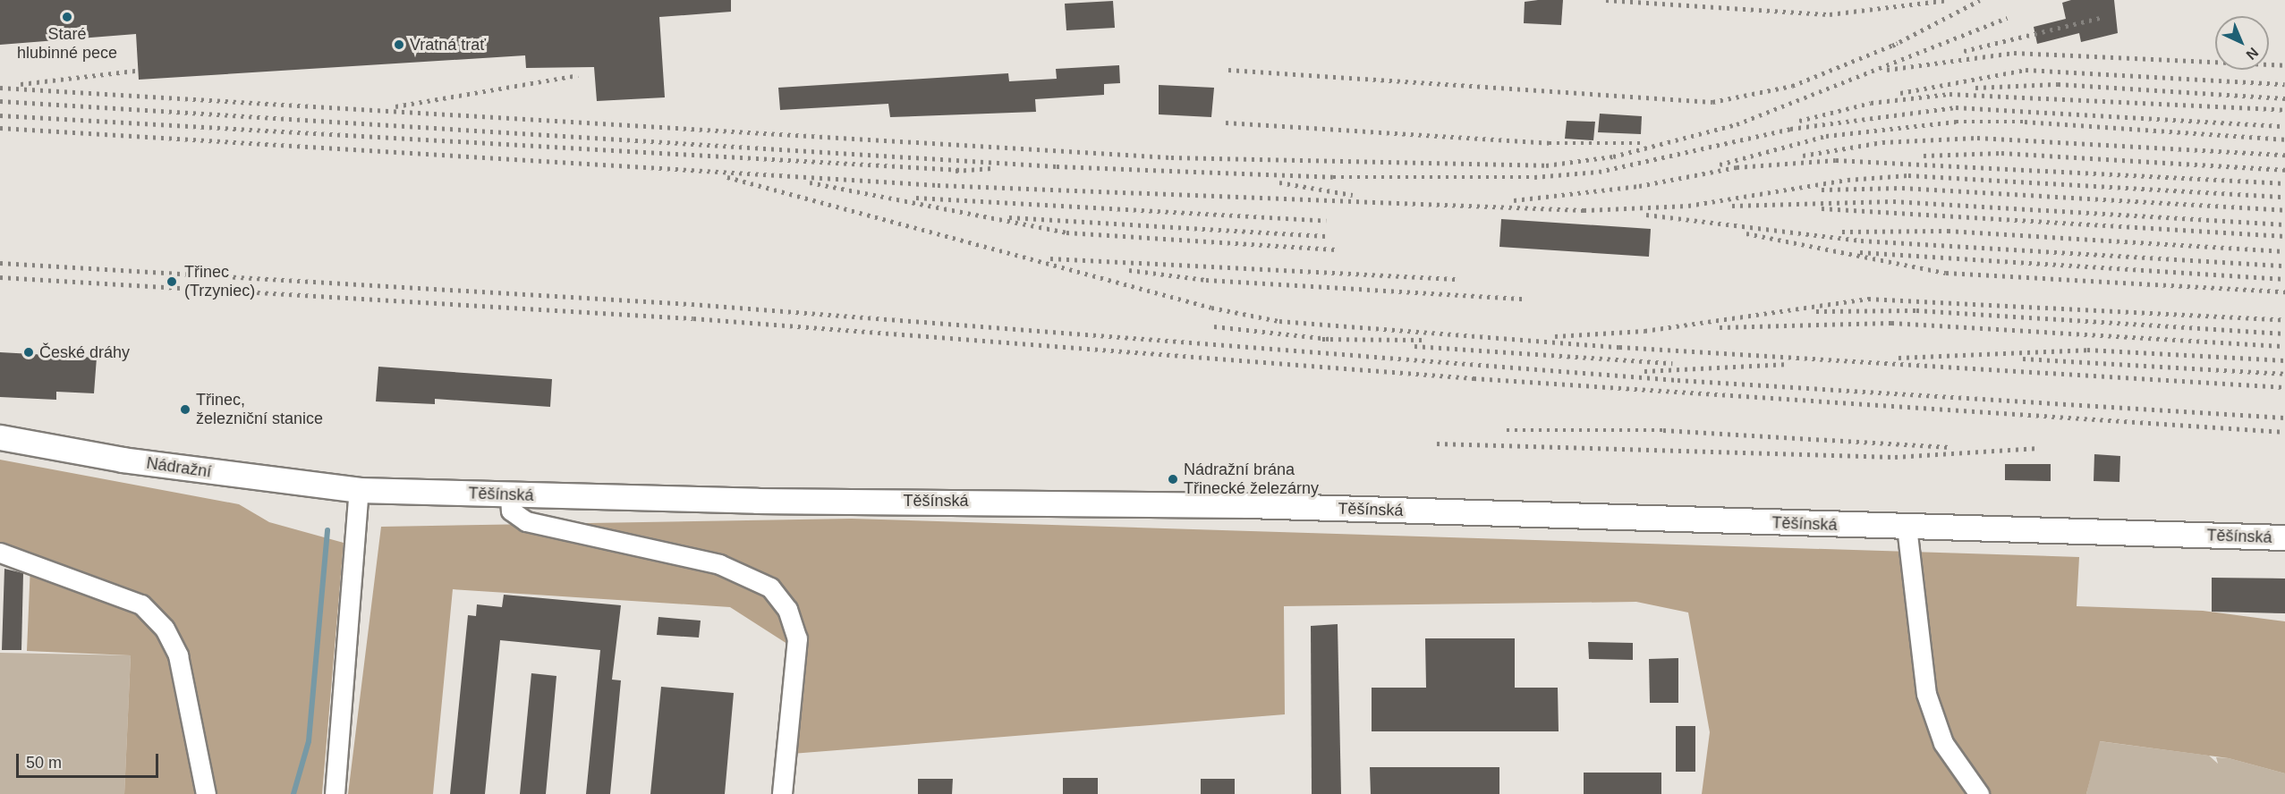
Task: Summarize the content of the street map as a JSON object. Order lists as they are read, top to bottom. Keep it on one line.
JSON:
{"streets":{"main road":["Nádražní","Těšínská"]},"crossings":[["Nádražní","Těšínská"]],"places":["Staré hlubinné pece","Vratná trať","Třinec (Trzyniec)","České dráhy","Třinec, železniční stanice","Nádražní brána Třinecké železárny"],"scale_bar":"50 m","north":"bottom right"}
